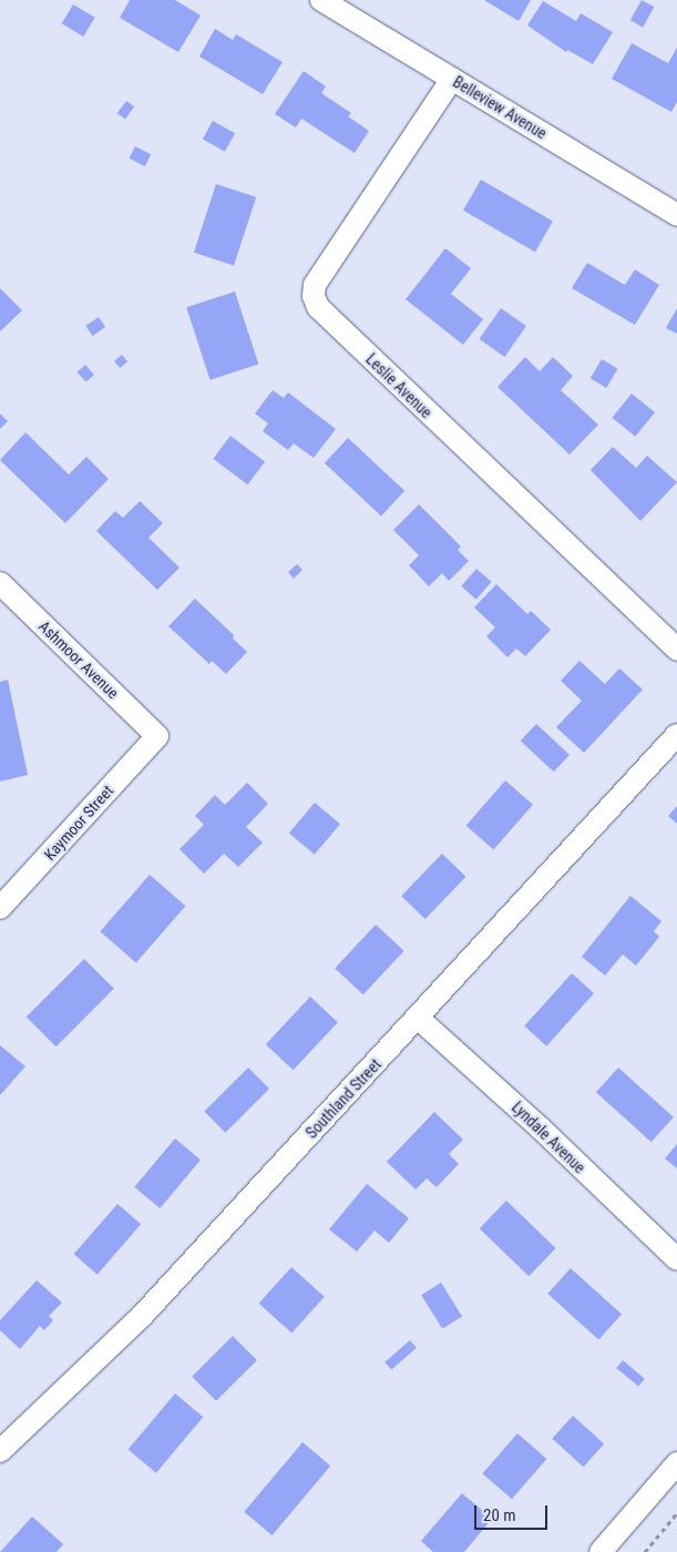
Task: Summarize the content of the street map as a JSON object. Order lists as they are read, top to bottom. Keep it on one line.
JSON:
{"streets":{"street":["Belleview Avenue","Leslie Avenue","Ashmoor Avenue","Kaymoor Street","Southland Street","Lyndale Avenue"]},"crossings":[["Belleview Avenue","Leslie Avenue"],["Ashmoor Avenue","Kaymoor Street"],["Southland Street","Lyndale Avenue"]],"scale_bar":"20 m"}
